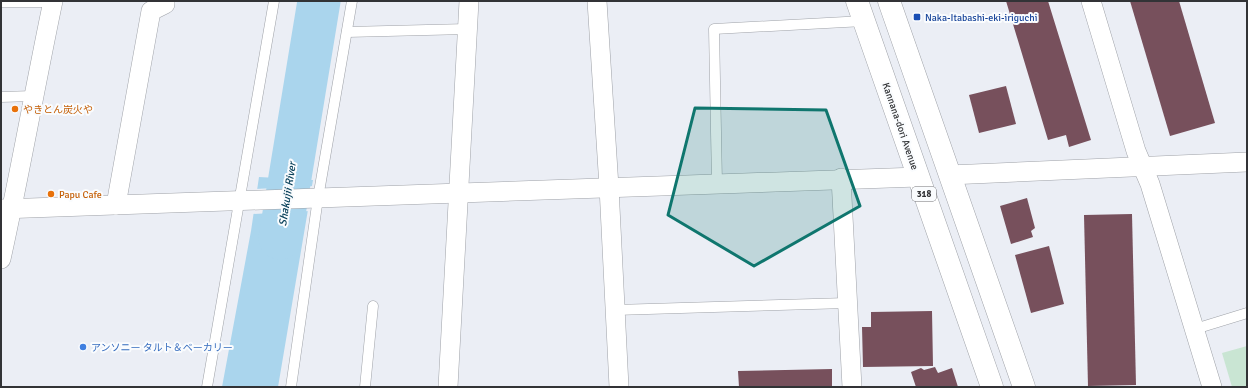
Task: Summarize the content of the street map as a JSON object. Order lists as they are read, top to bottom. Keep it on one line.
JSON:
{"streets":{"main road":["Kannana-dori Avenue","318"]},"water":["Shakujii River"],"places":{"transit":["Naka-Itabashi-eki-iriguchi"],"other":["やきとん炭火や","Papu Cafe","アンソニー タルト＆ベーカリー"]}}
